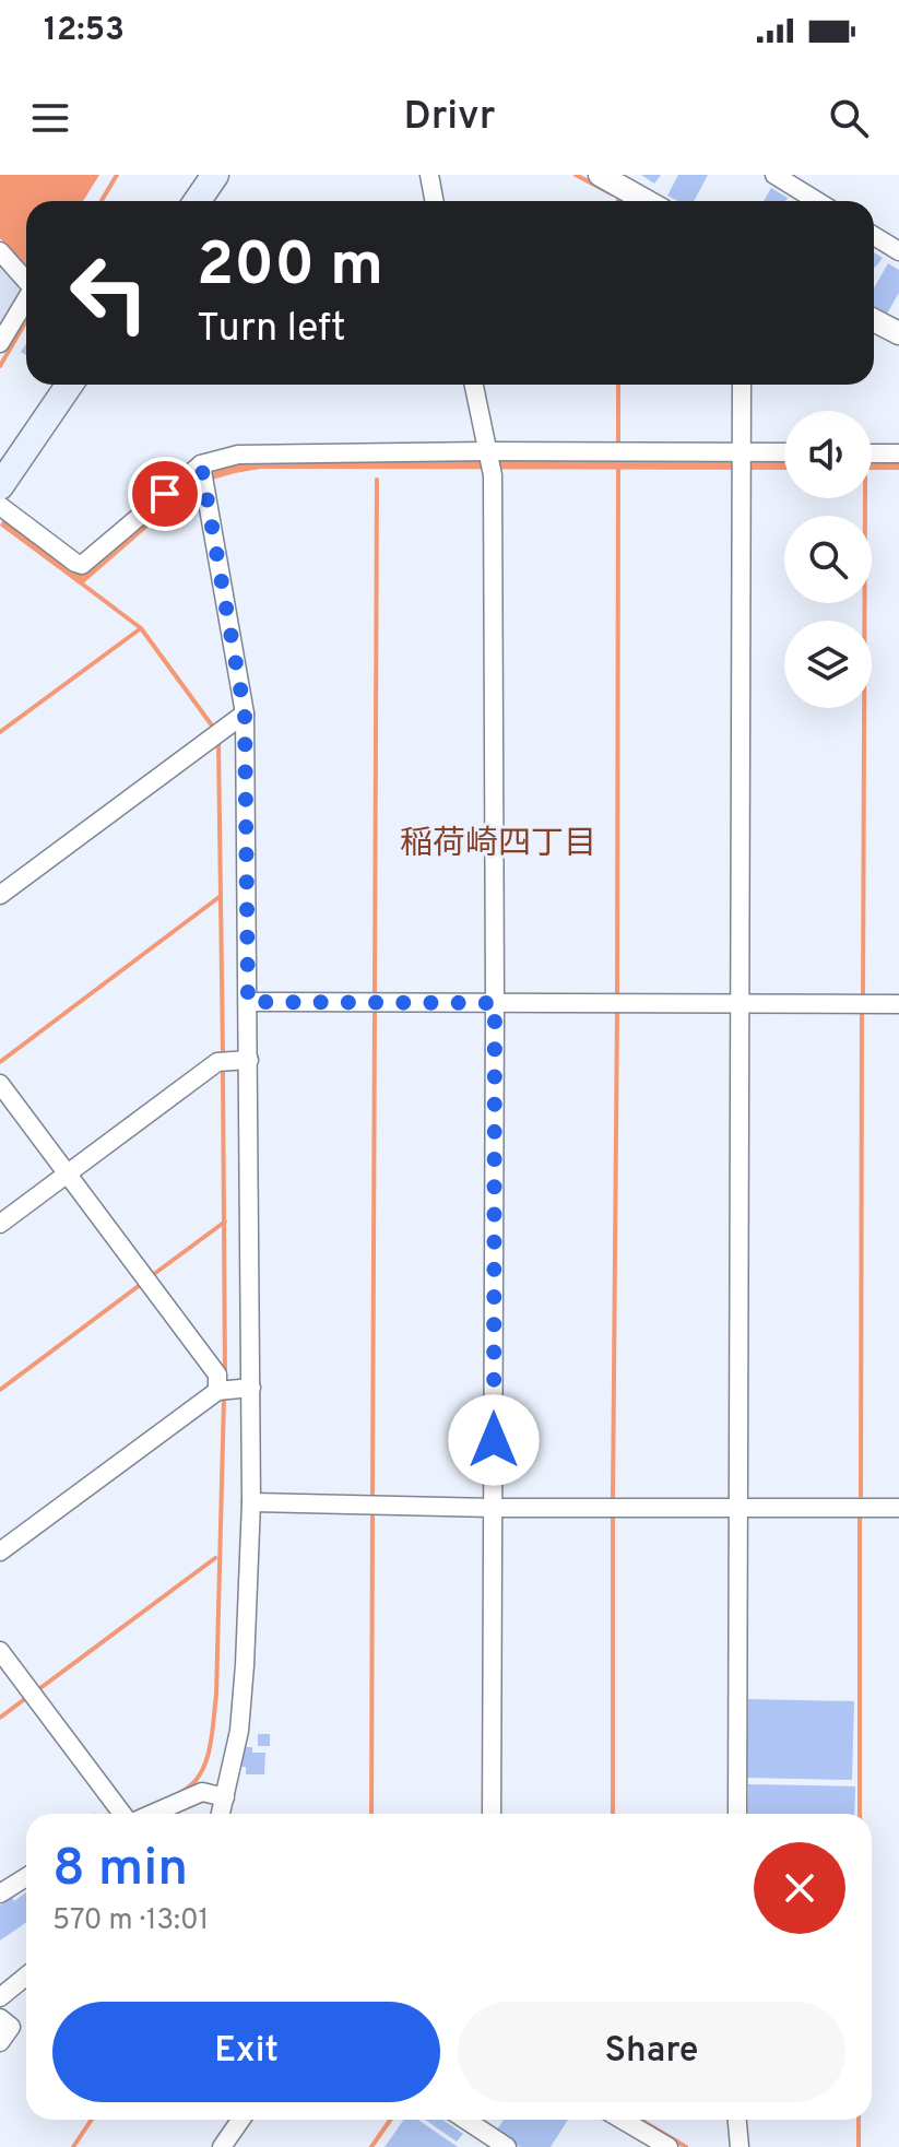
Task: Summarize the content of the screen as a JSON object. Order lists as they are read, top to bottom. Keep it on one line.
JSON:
{"districts":["稲荷崎四丁目"],"page":{"status":"12:53","header":"Drivr","turn":["200 m","Turn left"],"heading":["8 min","570 m · 13:01"],"buttons":["Exit","Share"]}}
